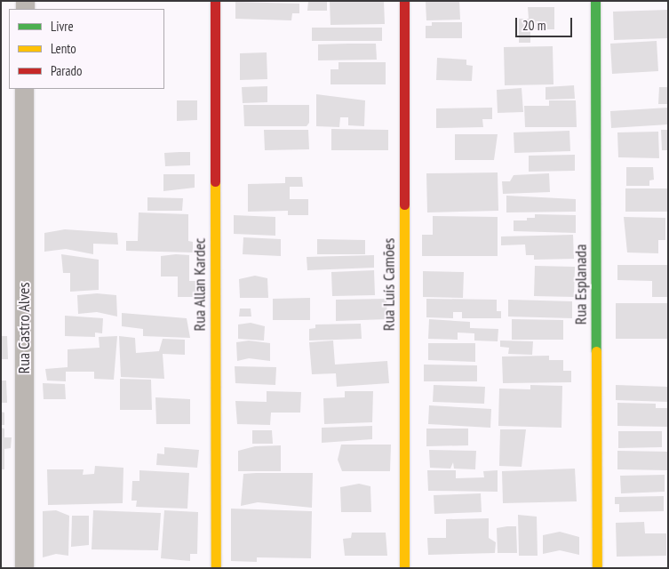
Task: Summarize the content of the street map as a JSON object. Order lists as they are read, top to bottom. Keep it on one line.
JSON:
{"streets":{"street":["Rua Allan Kardec","Rua Luís Camões","Rua Esplanada","Rua Castro Alves"]},"legend":["Livre","Lento","Parado"],"scale_bar":"20 m"}
